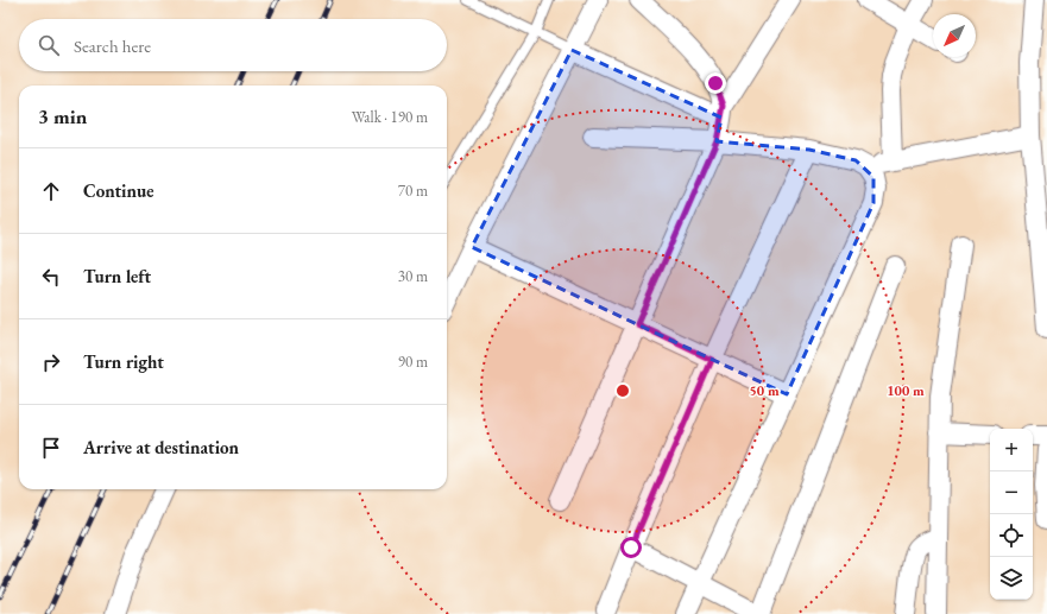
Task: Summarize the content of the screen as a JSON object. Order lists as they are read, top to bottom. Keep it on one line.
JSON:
{"north":"bottom left","page":{"search":"Search here","heading":["3 min","Walk · 190 m"],"list":[["Continue","70 m"],["Turn left","30 m"],["Turn right","90 m"],"Arrive at destination"],"map_buttons":["+","−"]},"rings":["50 m","100 m"]}
